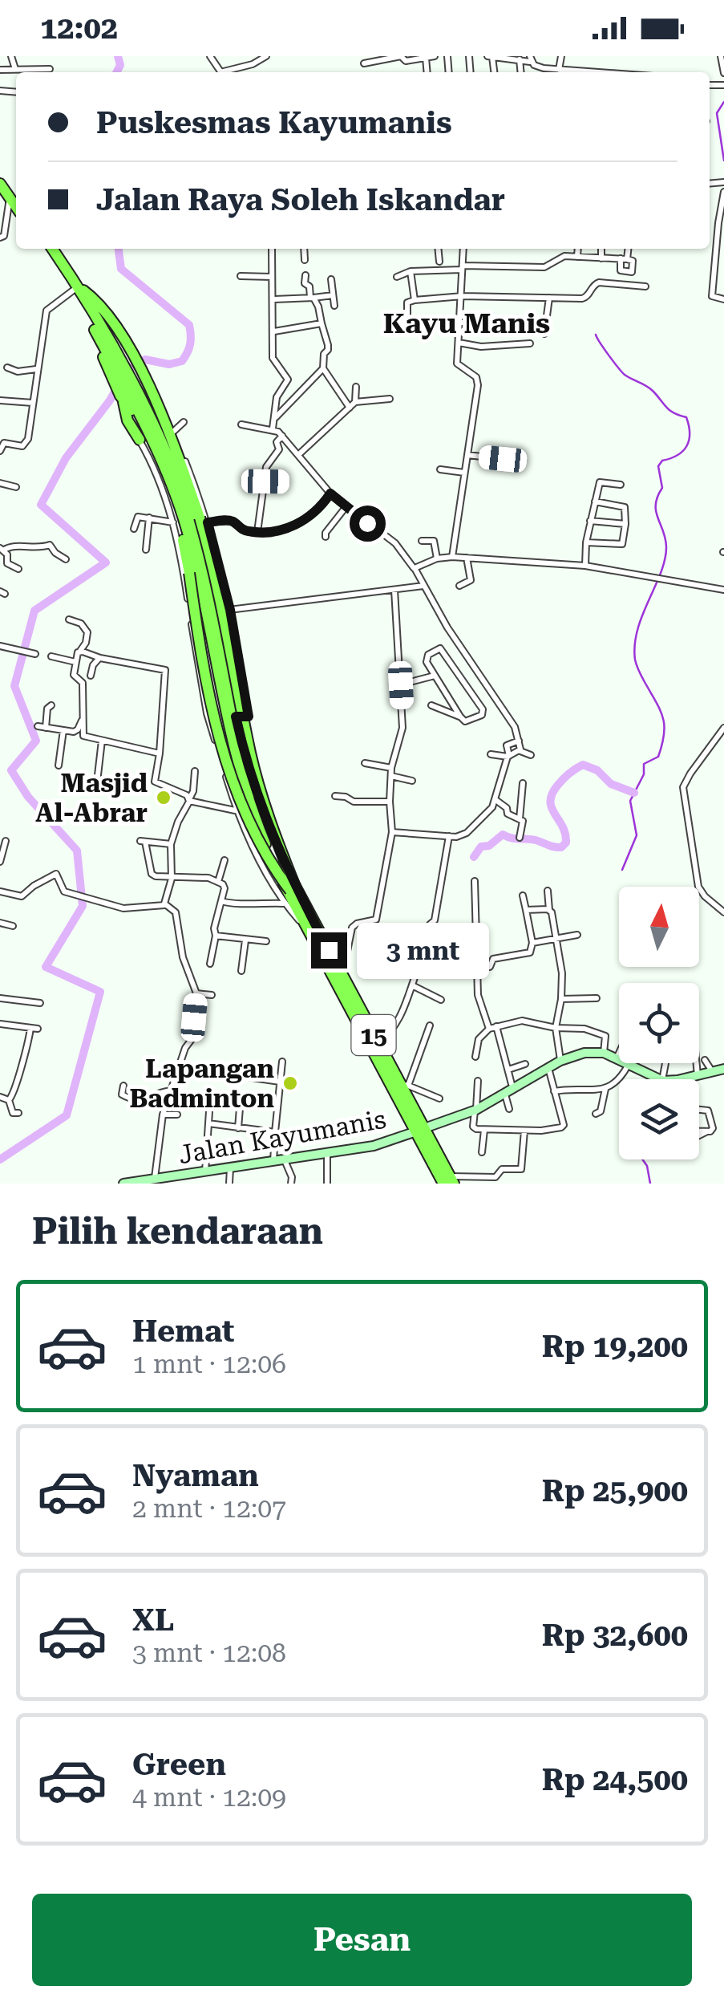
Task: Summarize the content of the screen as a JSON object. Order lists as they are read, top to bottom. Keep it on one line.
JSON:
{"streets":{"highway":["15"],"street":["Jalan Kayumanis"]},"districts":["Kayu Manis"],"places":["Masjid Al-Abrar","Lapangan Badminton"],"north":"top","page":{"status":"12:02","banner":["Puskesmas Kayumanis","Jalan Raya Soleh Iskandar"],"bubble":"3 mnt","heading":"Pilih kendaraan","list":[{"name":"Hemat","note":"1 mnt · 12:06","value":"Rp 19,200"},{"name":"Nyaman","note":"2 mnt · 12:07","value":"Rp 25,900"},{"name":"XL","note":"3 mnt · 12:08","value":"Rp 32,600"},{"name":"Green","note":"4 mnt · 12:09","value":"Rp 24,500"}],"buttons":"Pesan"}}
